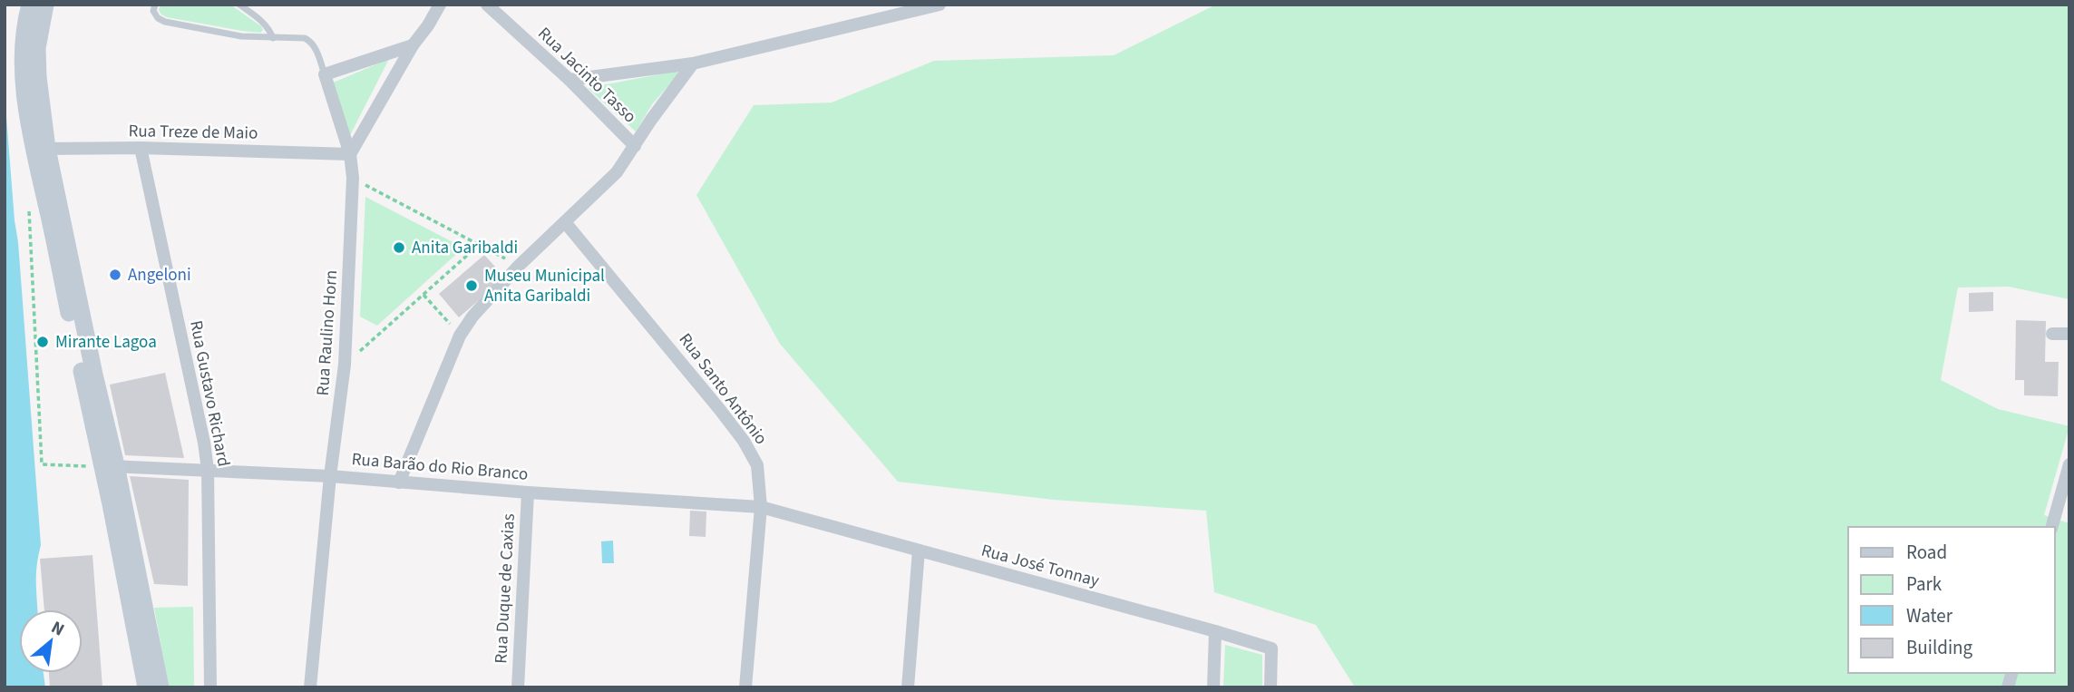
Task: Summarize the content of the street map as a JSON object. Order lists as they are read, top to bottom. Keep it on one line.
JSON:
{"streets":{"street":["Rua Jacinto Tasso","Rua Treze de Maio","Rua Raulino Horn","Rua Santo Antônio","Rua Gustavo Richard","Rua Barão do Rio Branco","Rua José Tonnay","Rua Duque de Caxias"]},"crossings":[["Rua Treze de Maio","Rua Raulino Horn"],["Rua Treze de Maio","Rua Gustavo Richard"],["Rua Raulino Horn","Rua Barão do Rio Branco"],["Rua Santo Antônio","Rua Barão do Rio Branco"],["Rua Santo Antônio","Rua José Tonnay"],["Rua Gustavo Richard","Rua Barão do Rio Branco"],["Rua Barão do Rio Branco","Rua José Tonnay"],["Rua Barão do Rio Branco","Rua Duque de Caxias"]],"places":["Anita Garibaldi","Angeloni","Museu Municipal Anita Garibaldi","Mirante Lagoa"],"legend":["Road","Park","Water","Building"],"north":"top right"}
